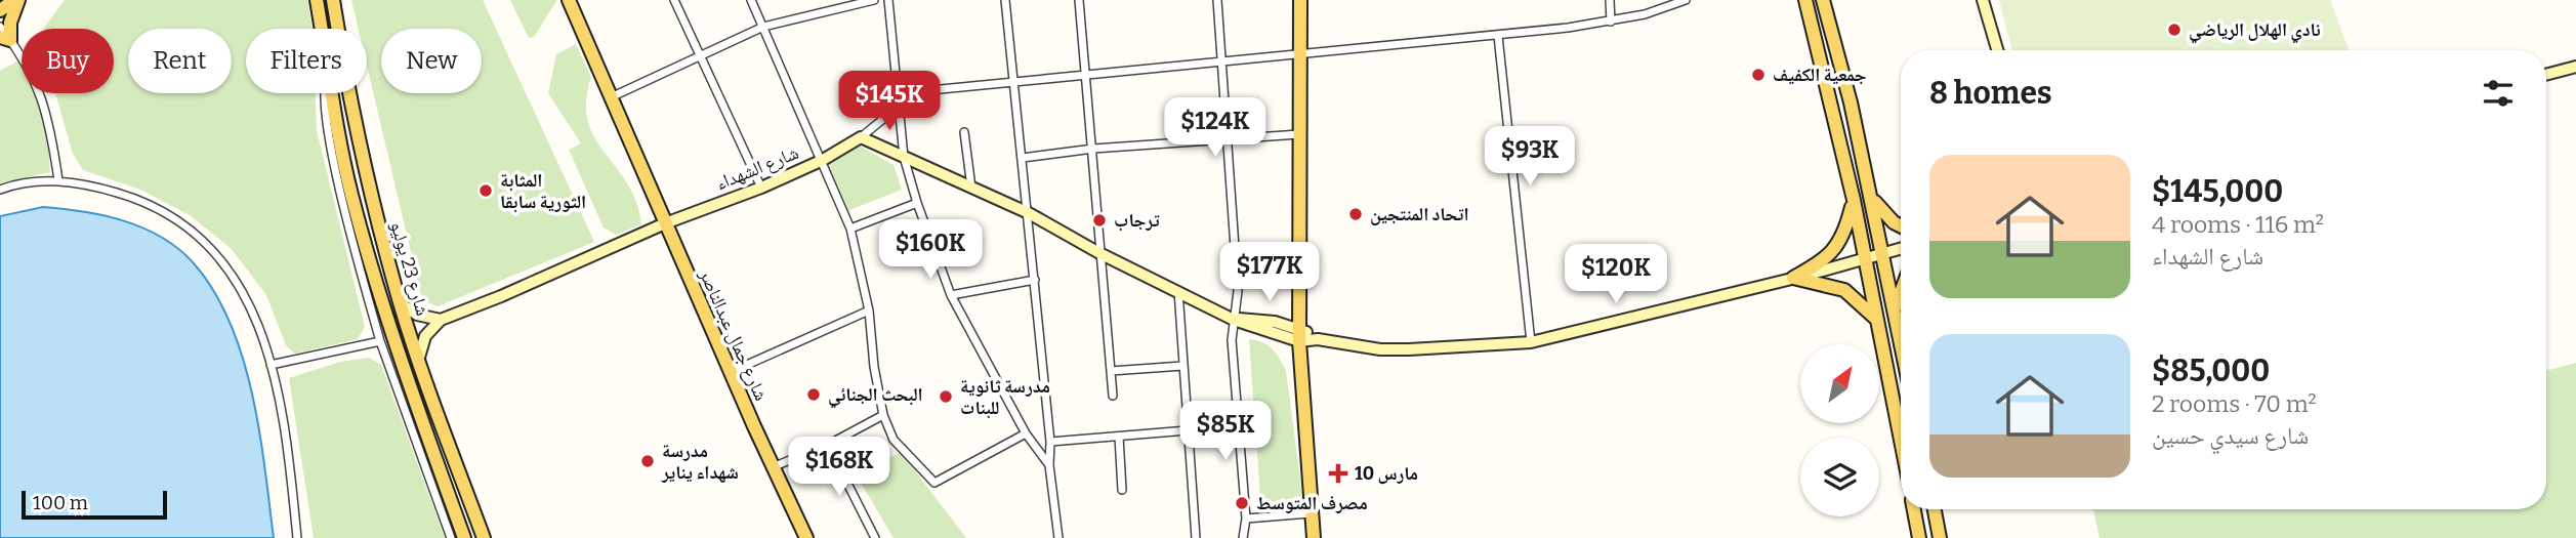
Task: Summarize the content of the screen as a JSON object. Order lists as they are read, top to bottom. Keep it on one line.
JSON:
{"streets":{"main road":["شارع 23 يوليو","شارع جمال عبدالناصر"],"street":["شارع الشهداء"]},"crossings":[["شارع الشهداء","شارع جمال عبدالناصر"]],"places":{"other":["نادي الهلال الرياضي","جمعية الكفيف","المثابة الثورية سابقا","اتحاد المنتجين","ترجاب","البحث الجنائي","مدرسة ثانوية للبنات","مدرسة شهداء يناير","مصرف المتوسط"],"health":["10 مارس"]},"scale_bar":"100 m","north":"top right","page":{"chip":["Buy","Rent","Filters","New"],"heading":"8 homes","price":["$145K","$124K","$93K","$160K","$177K","$120K","$85K","$168K"],"list":[{"name":"$145,000","note":"4 rooms · 116 m² · شارع الشهداء"},{"name":"$85,000","note":"2 rooms · 70 m² · شارع سيدي حسين"}],"scale":"100 m"}}
